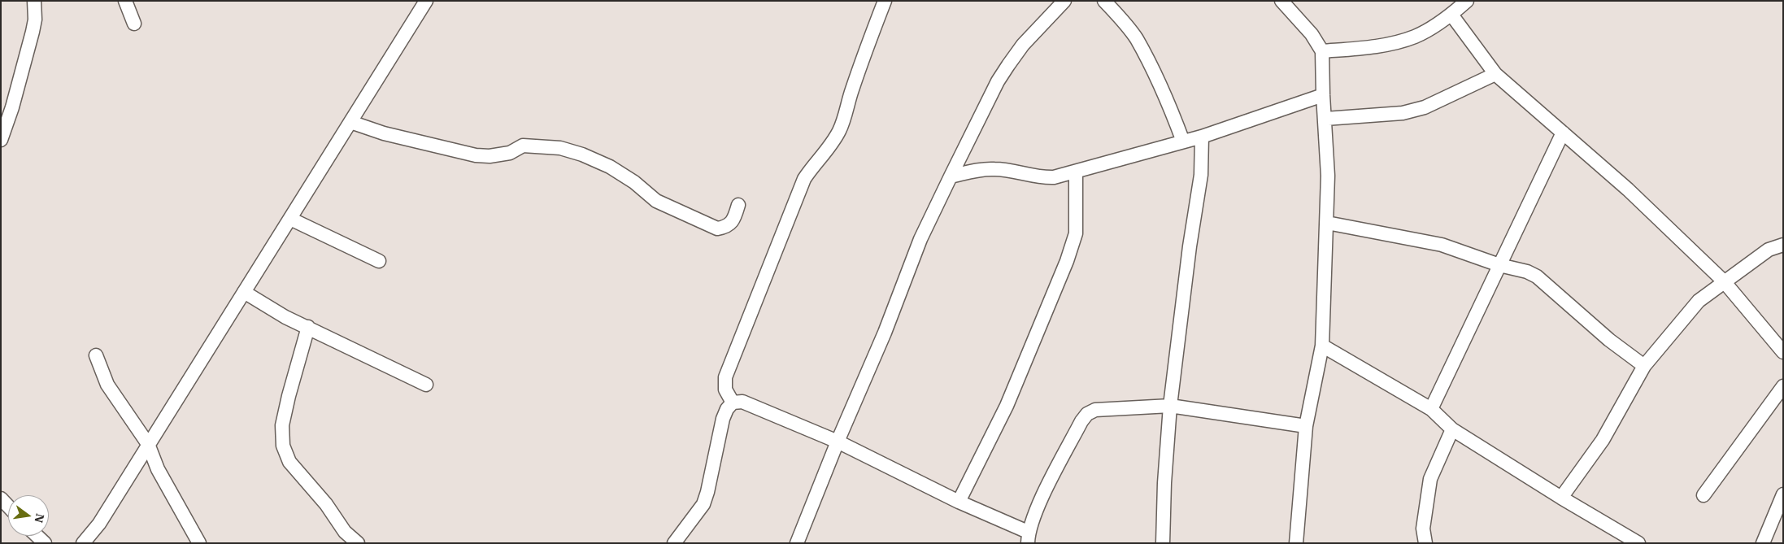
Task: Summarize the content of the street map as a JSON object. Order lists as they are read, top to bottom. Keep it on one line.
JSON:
{"north":"right"}
